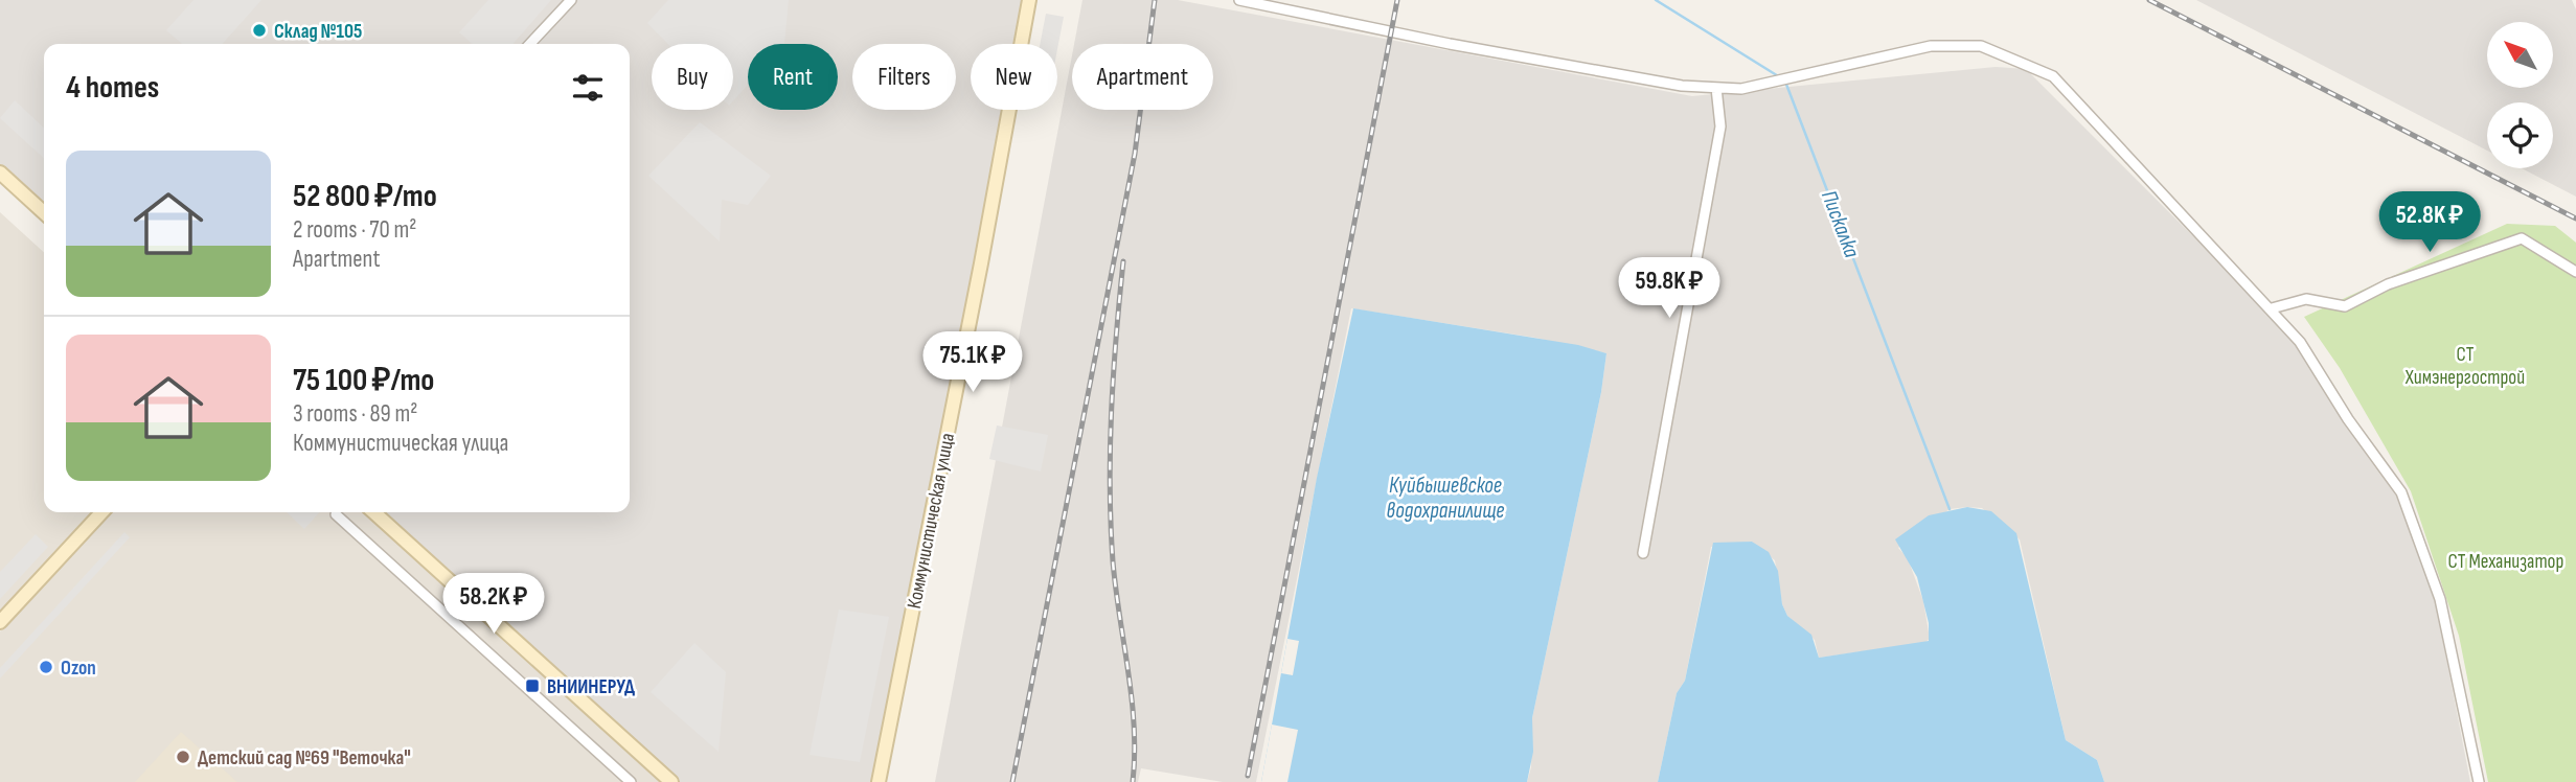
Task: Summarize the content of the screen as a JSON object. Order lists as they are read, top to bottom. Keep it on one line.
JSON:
{"streets":{"main road":["Коммунистическая улица"]},"water":["Пискалка","Куйбышевское водохранилище"],"parks":["СТ Химэнергострой","СТ Механизатор"],"places":{"other":["Склад №105","Ozon","Детский сад №69 \"Веточка\""],"transit":["ВНИИНЕРУД"]},"north":"top left","page":{"chip":["Buy","Rent","Filters","New","Apartment"],"heading":"4 homes","list":[{"name":"52 800 ₽/mo","note":"2 rooms · 70 m² · Apartment"},{"name":"75 100 ₽/mo","note":"3 rooms · 89 m² · Коммунистическая улица"}],"price":["52.8K ₽","59.8K ₽","75.1K ₽","58.2K ₽"]}}
